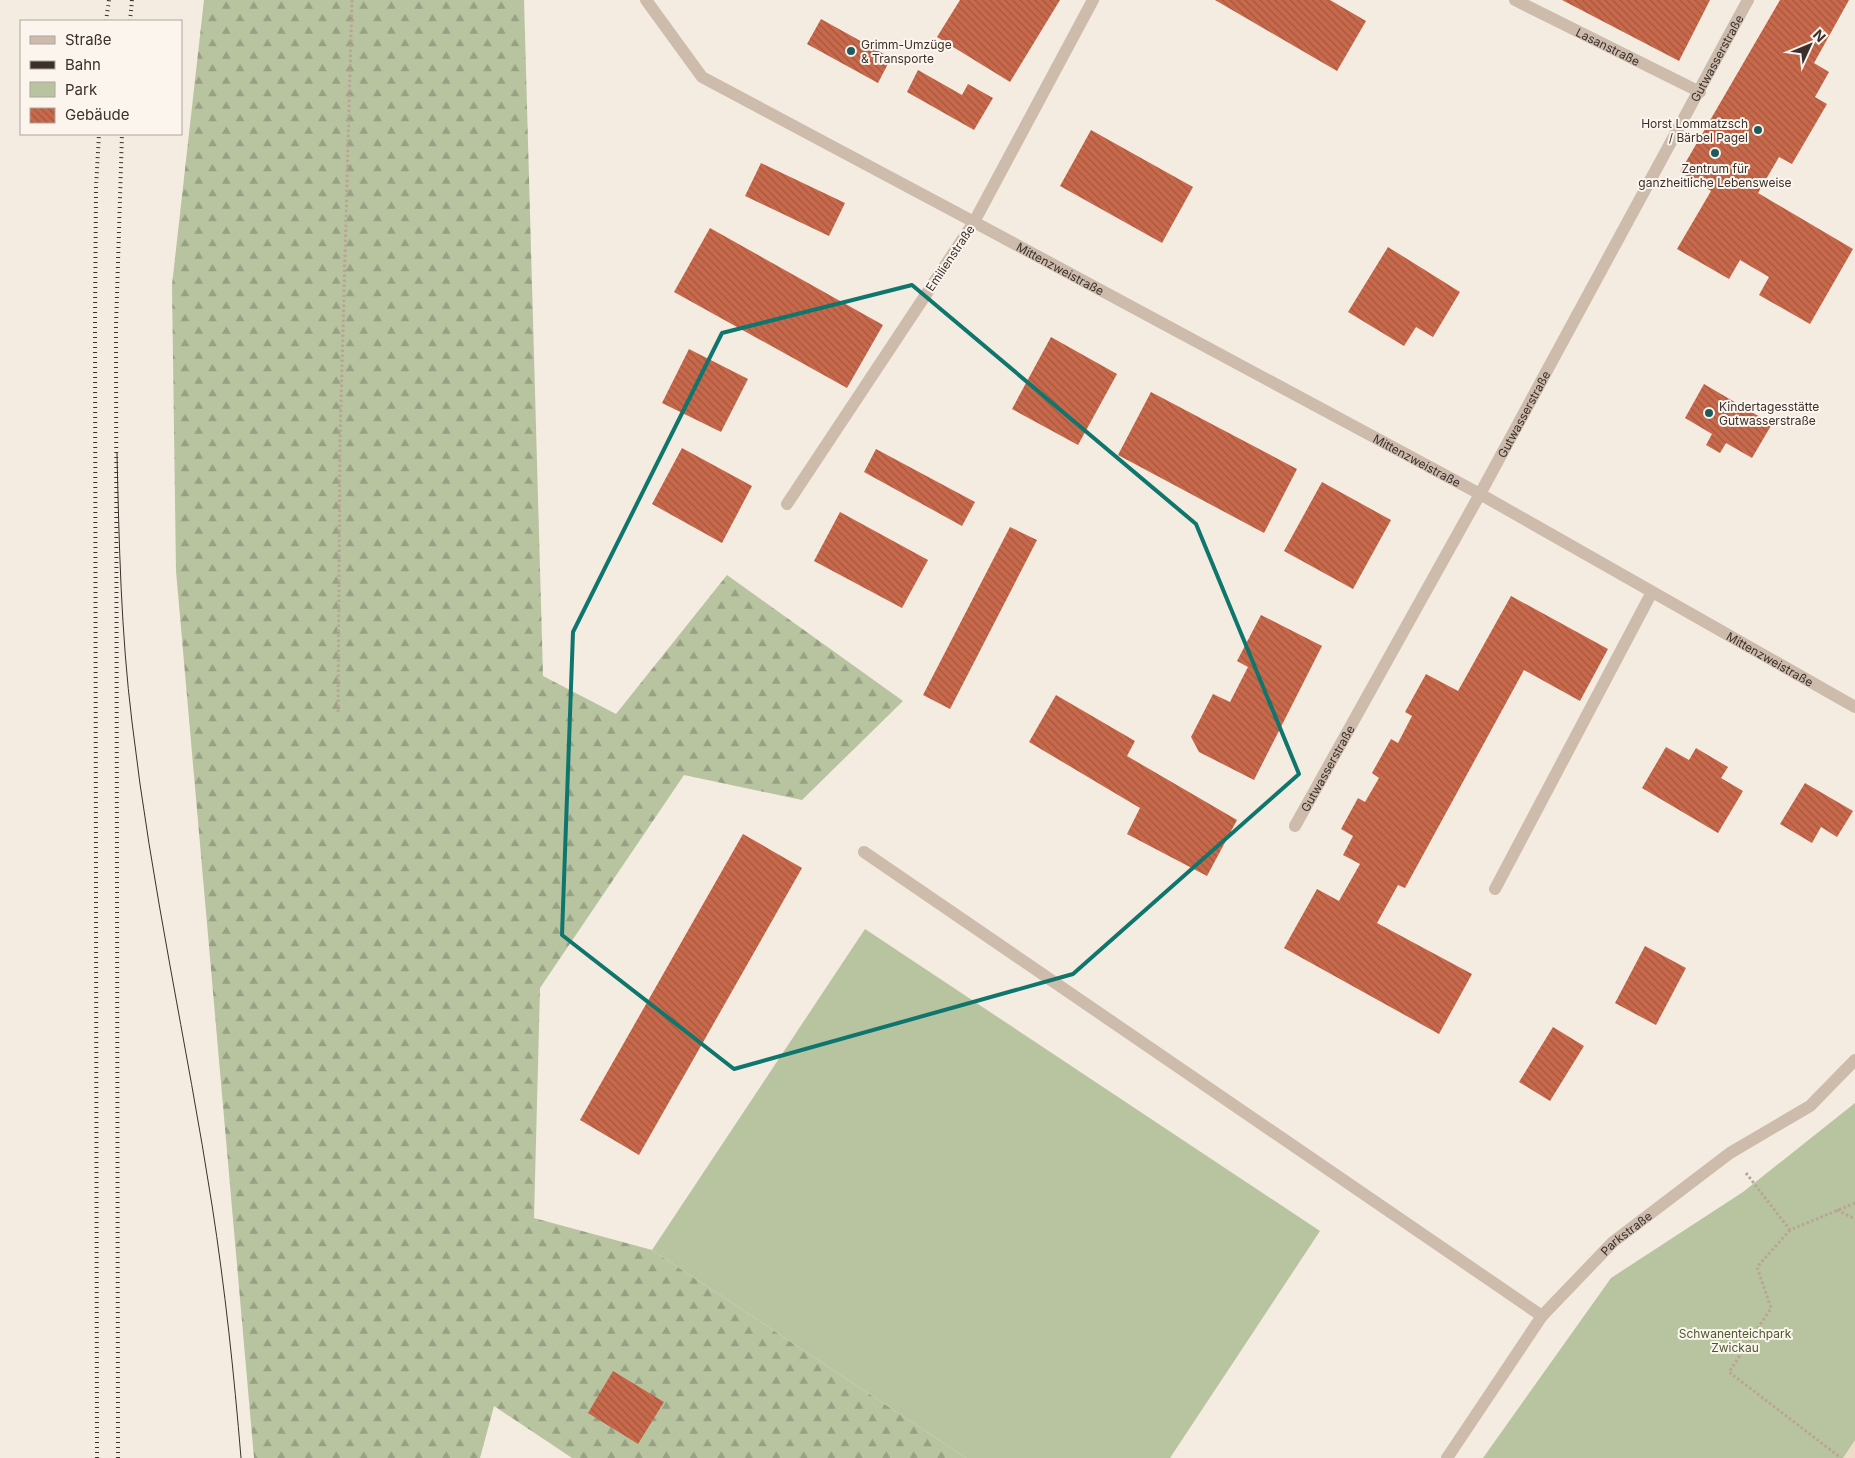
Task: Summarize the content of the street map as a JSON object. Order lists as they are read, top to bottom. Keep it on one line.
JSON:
{"streets":{"street":["Lasanstraße","Gutwasserstraße","Emilienstraße","Mittenzweistraße","Parkstraße"]},"crossings":[["Lasanstraße","Gutwasserstraße"],["Gutwasserstraße","Mittenzweistraße"],["Emilienstraße","Mittenzweistraße"]],"parks":["Schwanenteichpark Zwickau"],"places":["Grimm-Umzüge & Transporte","Horst Lommatzsch / Bärbel Pagel","Zentrum für ganzheitliche Lebensweise","Kindertagesstätte Gutwasserstraße"],"legend":["Straße","Bahn","Park","Gebäude"],"north":"top right"}
